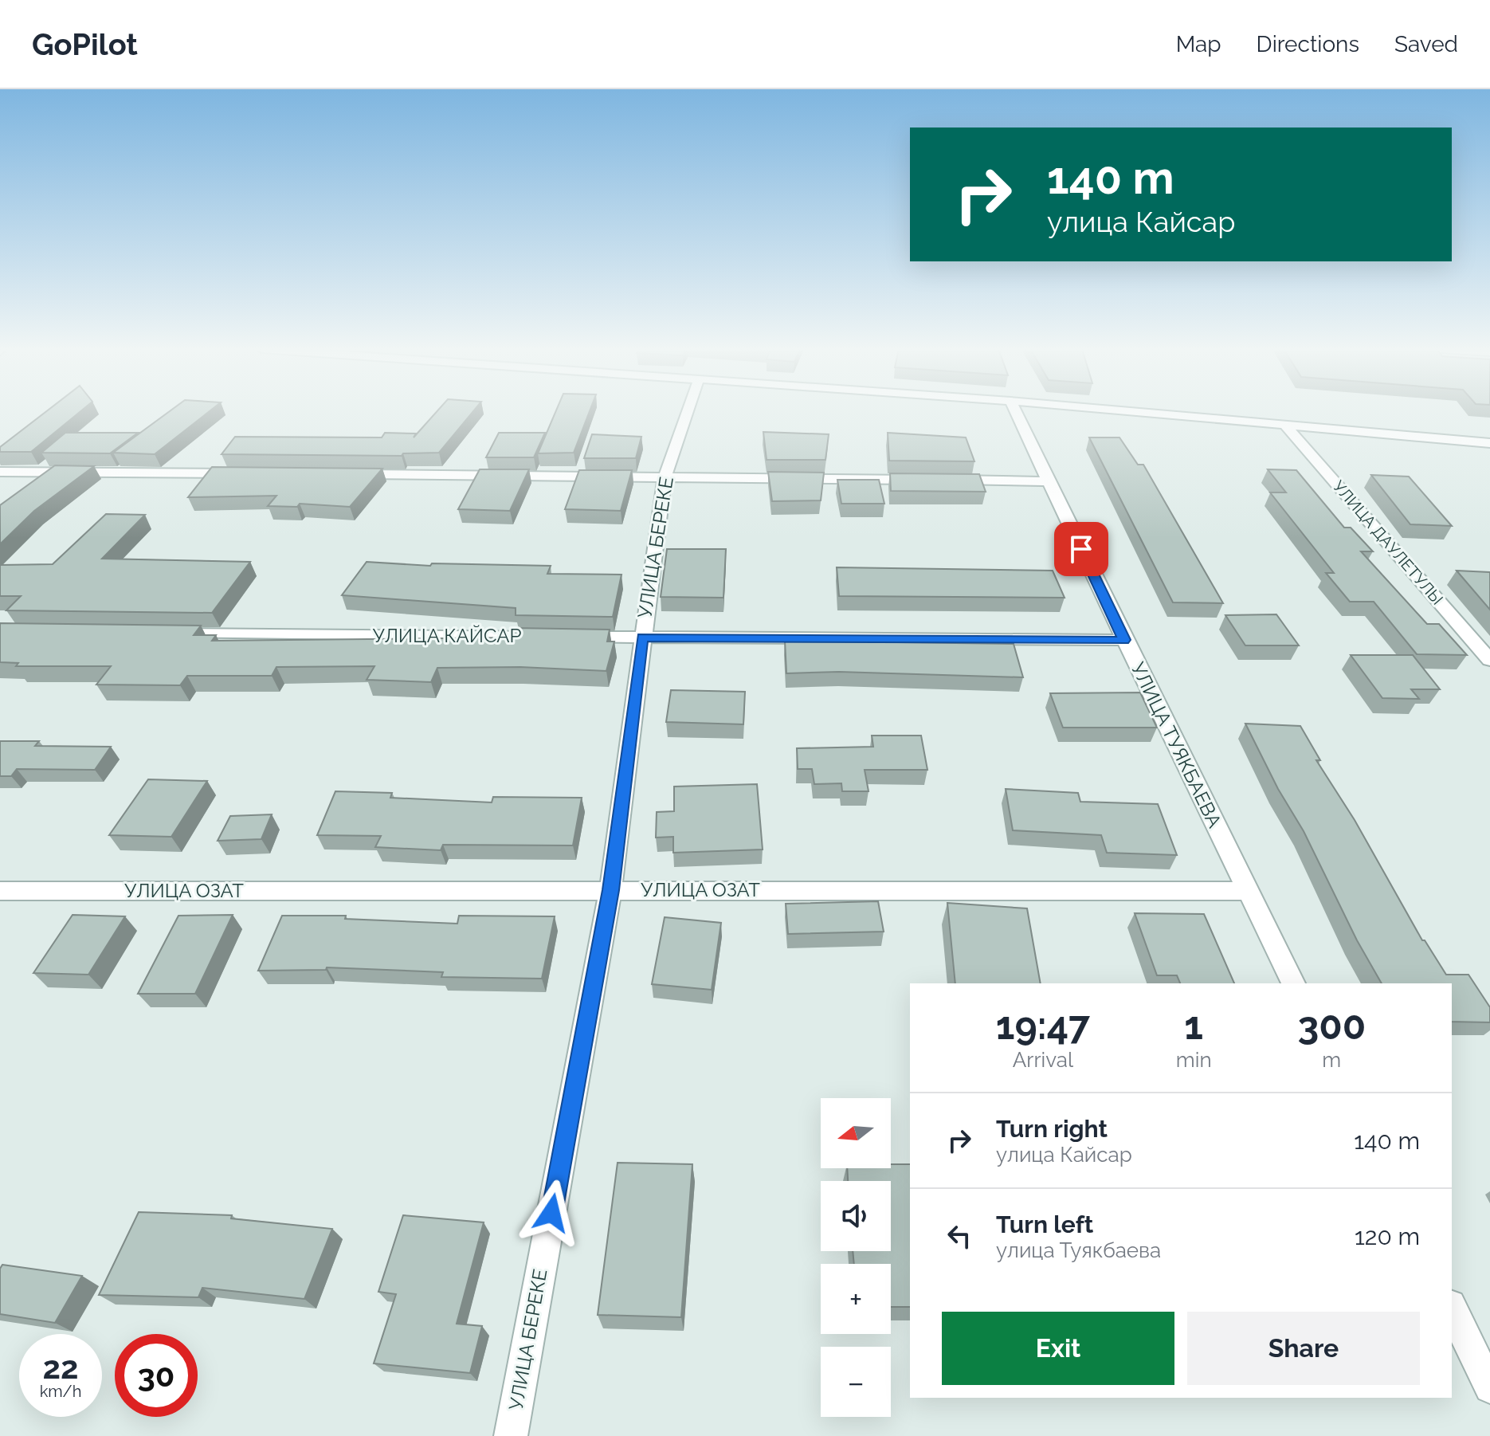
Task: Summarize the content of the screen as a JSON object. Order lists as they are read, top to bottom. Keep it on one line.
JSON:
{"streets":{"street":["УЛИЦА ДАУЛЕТУЛЫ","УЛИЦА БЕРЕКЕ","УЛИЦА КАЙСАР","УЛИЦА ТУЯКБАЕВА","УЛИЦА ОЗАТ"]},"crossings":[["УЛИЦА БЕРЕКЕ","УЛИЦА КАЙСАР"],["УЛИЦА БЕРЕКЕ","УЛИЦА ОЗАТ"],["УЛИЦА КАЙСАР","УЛИЦА ТУЯКБАЕВА"],["УЛИЦА ТУЯКБАЕВА","УЛИЦА ОЗАТ"]],"north":"left","page":{"header":"GoPilot","nav":["Map","Directions","Saved"],"turn":["140 m","улица Кайсар"],"eta":["19:47","Arrival","1","min","300","m"],"list":[{"name":"Turn right","note":"улица Кайсар","value":"140 m"},{"name":"Turn left","note":"улица Туякбаева","value":"120 m"}],"map_buttons":["+","−"],"buttons":["Exit","Share"],"speed":"22 km/h","limit":"30"}}
